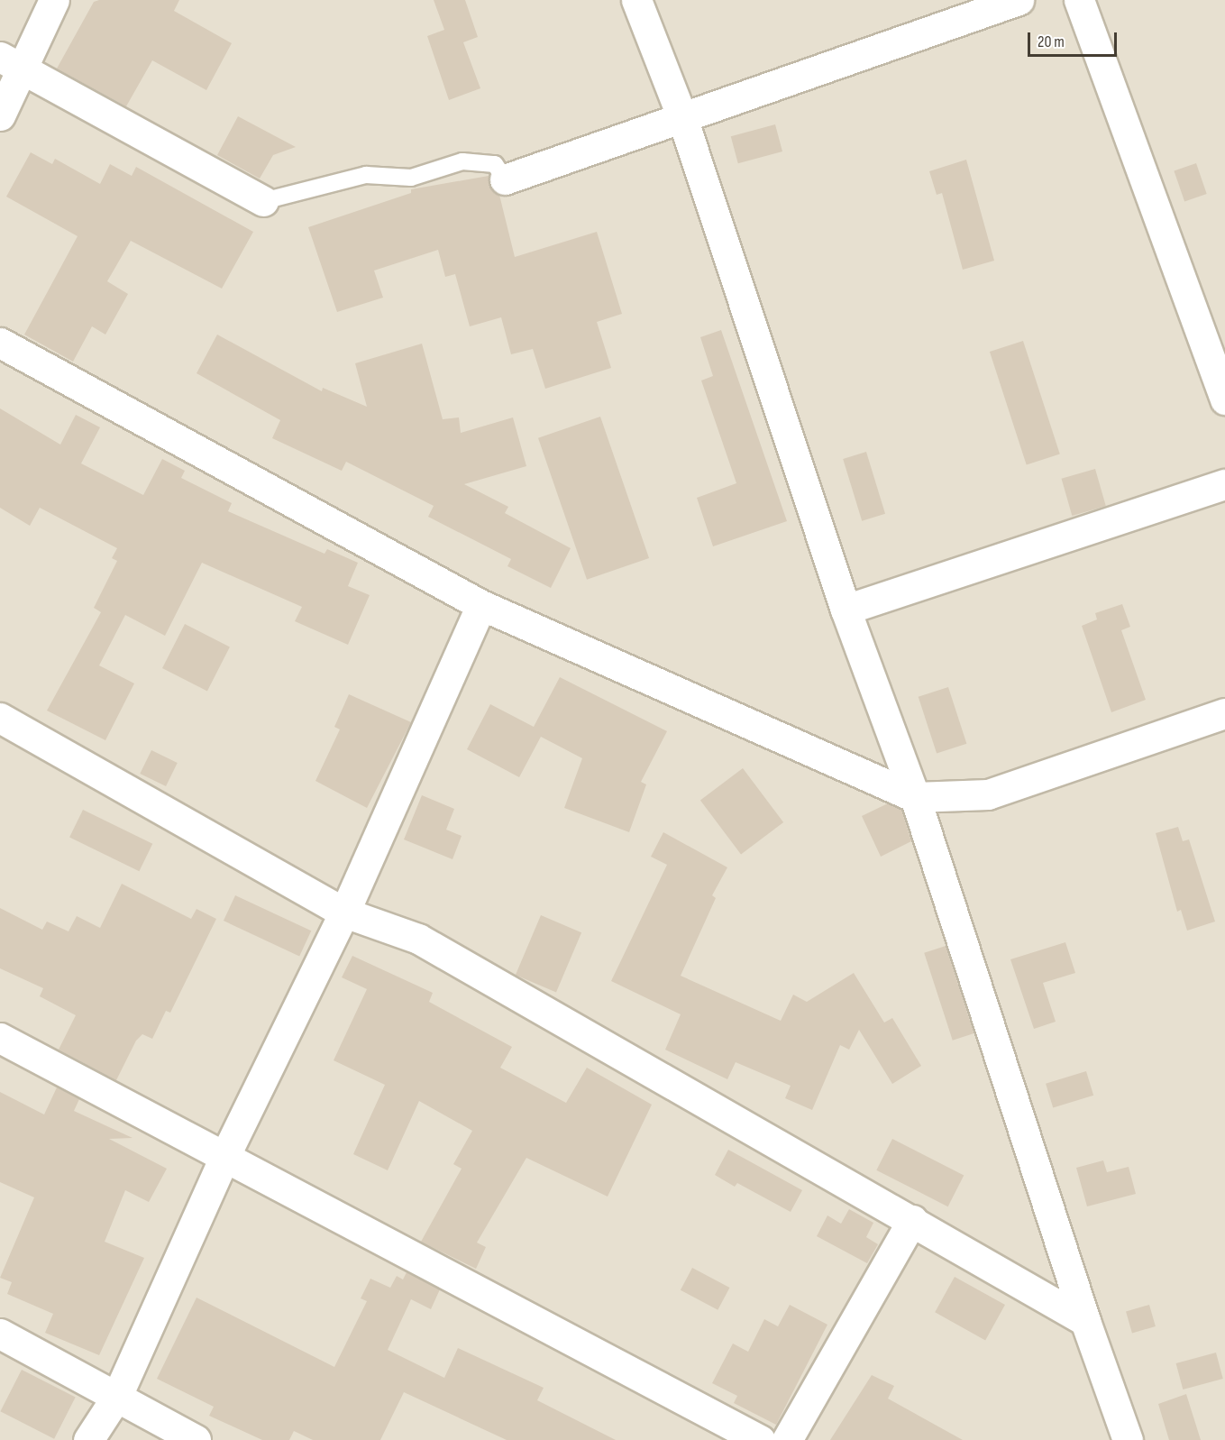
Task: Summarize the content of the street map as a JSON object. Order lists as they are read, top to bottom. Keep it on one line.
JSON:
{"scale_bar":"20 m"}
